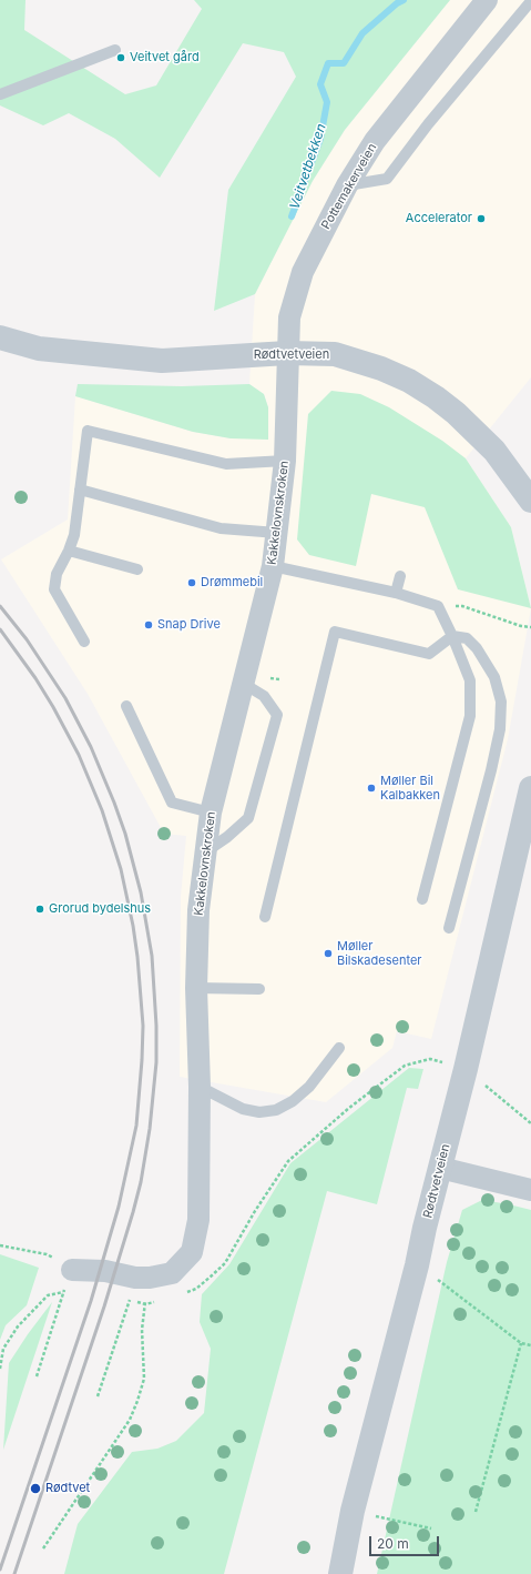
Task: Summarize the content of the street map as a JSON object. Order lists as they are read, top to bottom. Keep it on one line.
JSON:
{"streets":{"street":["Pottemakerveien","Rødtvetveien","Kakkelovnskroken"]},"crossings":[["Pottemakerveien","Rødtvetveien"],["Pottemakerveien","Kakkelovnskroken"],["Rødtvetveien","Kakkelovnskroken"]],"water":["Veitvetbekken"],"places":["Veitvet gård","Accelerator","Drømmebil","Snap Drive","Møller Bil Kalbakken","Grorud bydelshus","Møller Bilskadesenter","Rødtvet"],"scale_bar":"20 m"}
